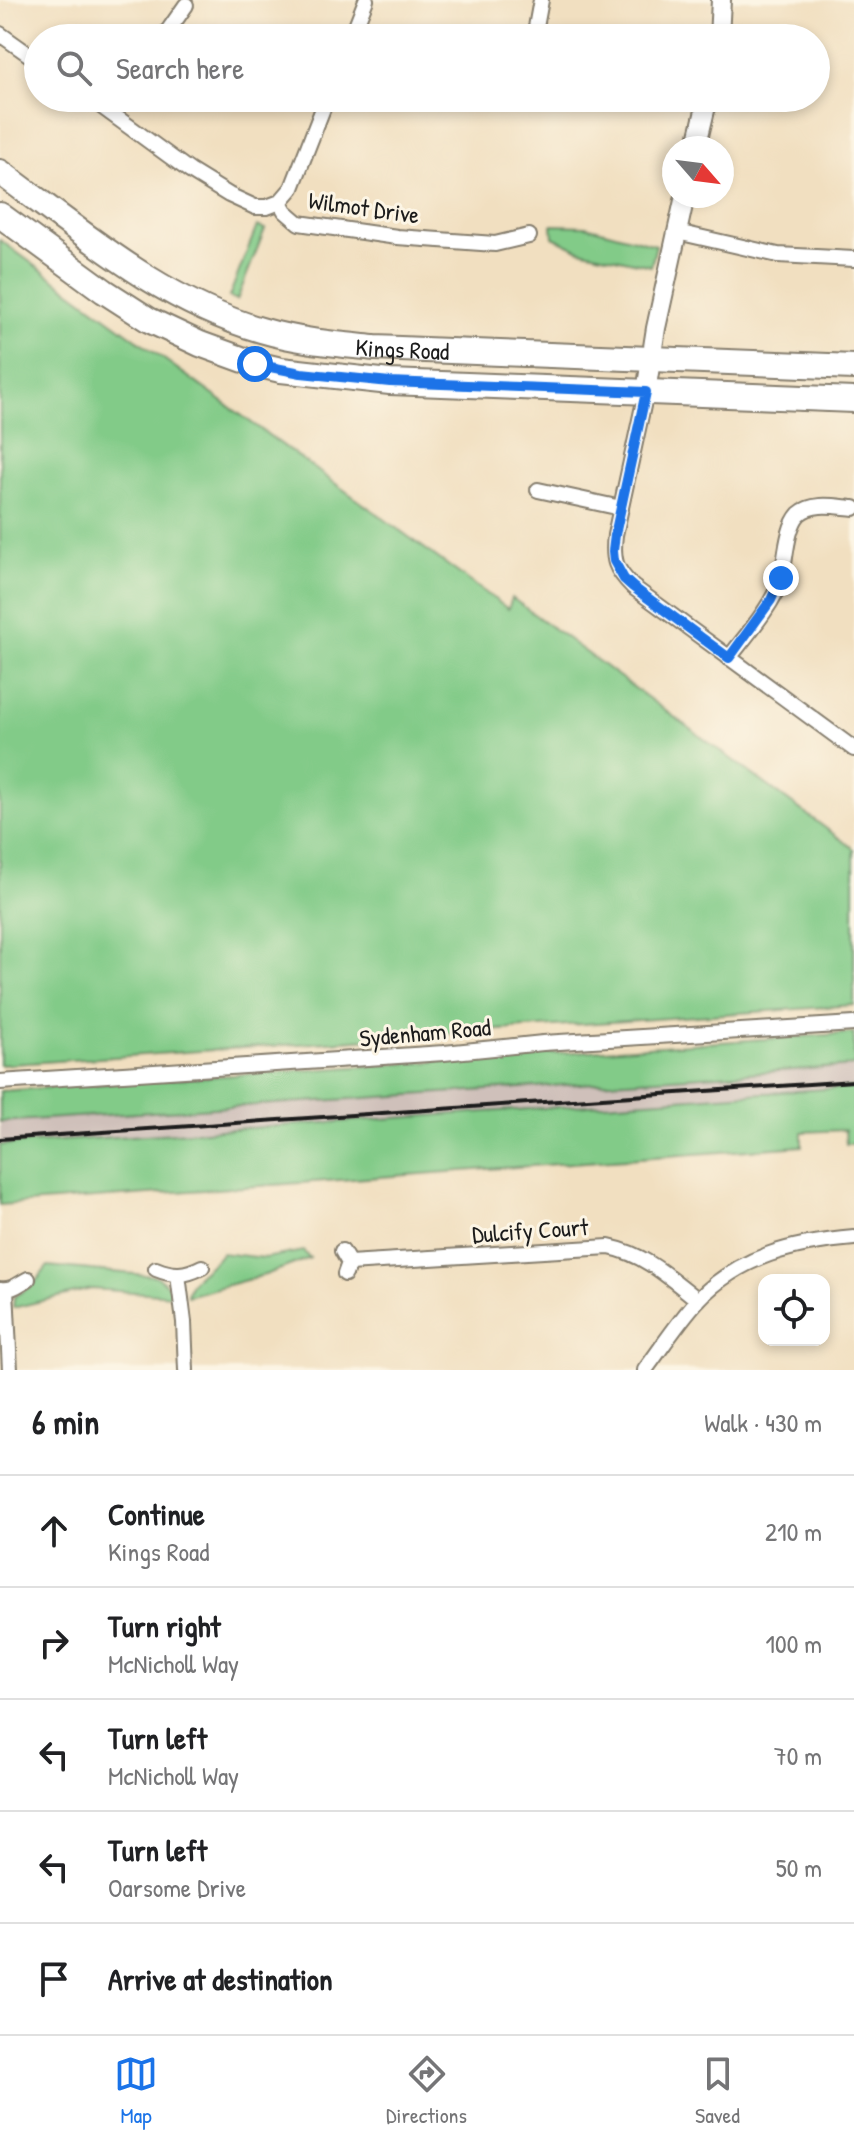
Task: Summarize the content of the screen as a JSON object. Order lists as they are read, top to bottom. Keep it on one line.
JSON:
{"streets":{"main road":["Kings Road"],"street":["Wilmot Drive","Sydenham Road","Dulcify Court"]},"north":"bottom right","page":{"search":"Search here","heading":["6 min","Walk · 430 m"],"list":[["Continue","Kings Road","210 m"],["Turn right","McNicholl Way","100 m"],["Turn left","McNicholl Way","70 m"],["Turn left","Oarsome Drive","50 m"],"Arrive at destination"],"nav":["Map","Directions","Saved"]}}
